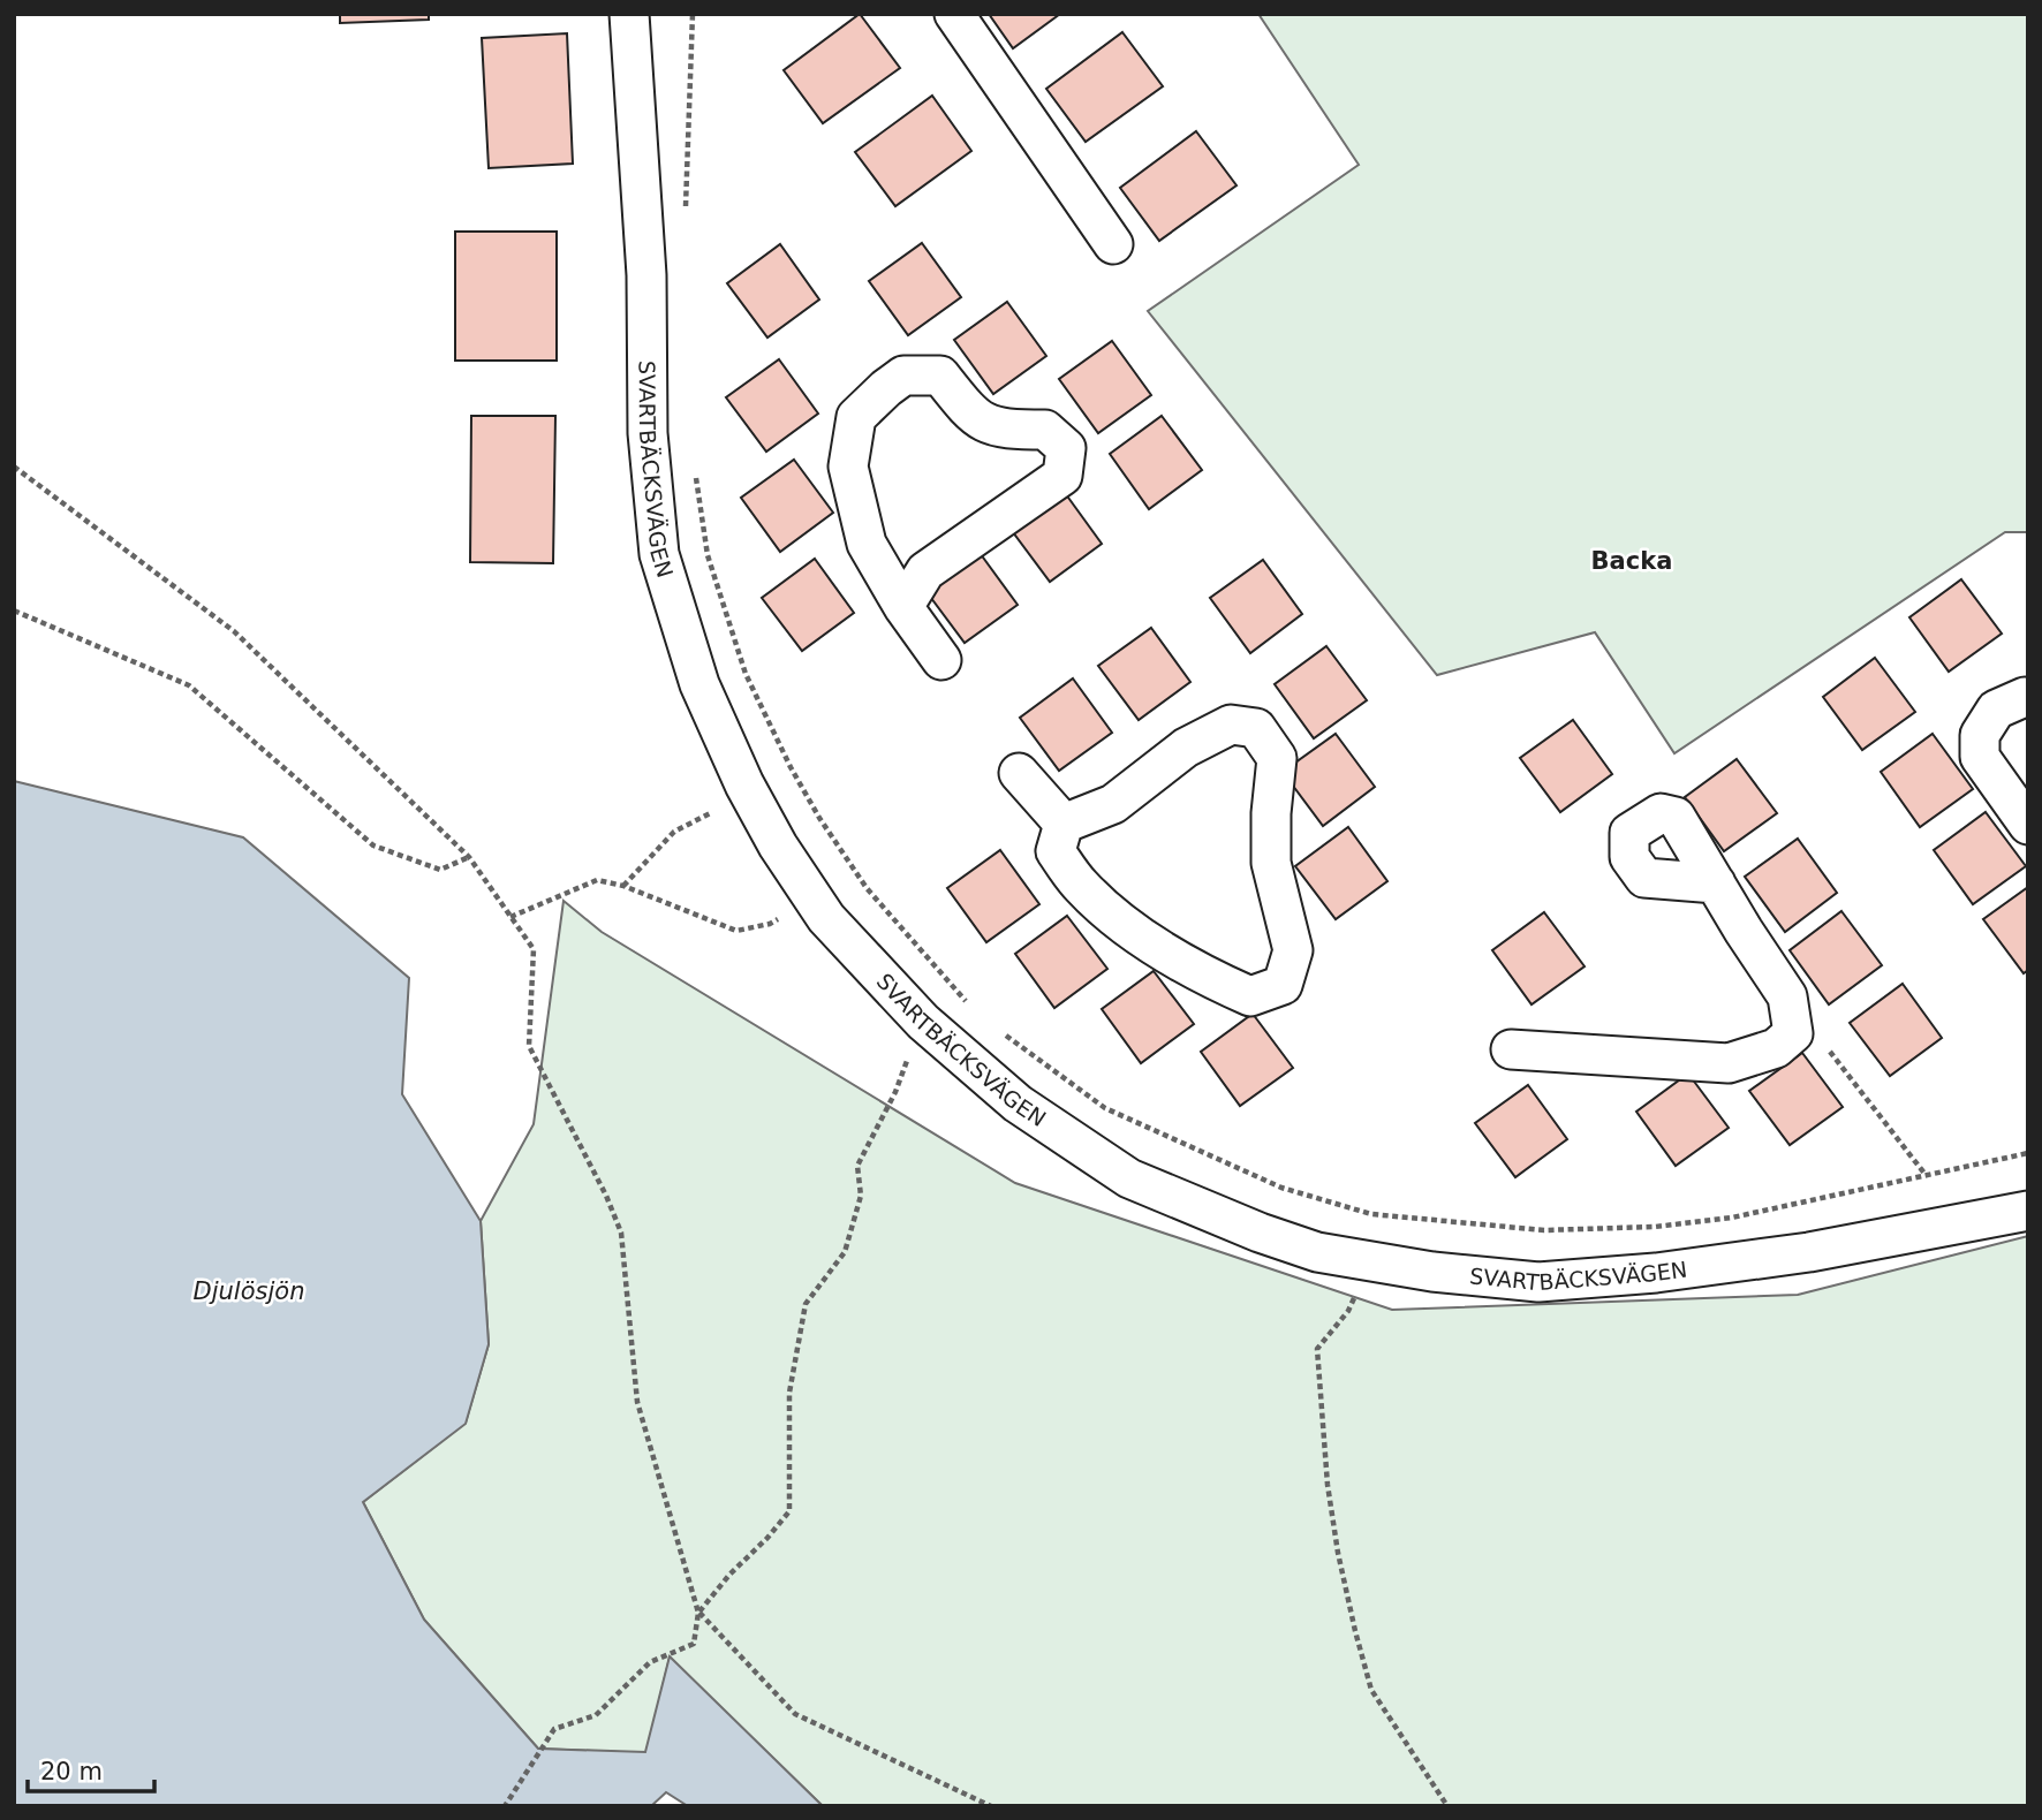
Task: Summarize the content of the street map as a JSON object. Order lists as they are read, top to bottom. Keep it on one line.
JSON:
{"streets":{"street":["SVARTBÄCKSVÄGEN"]},"districts":["Backa"],"water":["Djulösjön"],"scale_bar":"20 m"}
